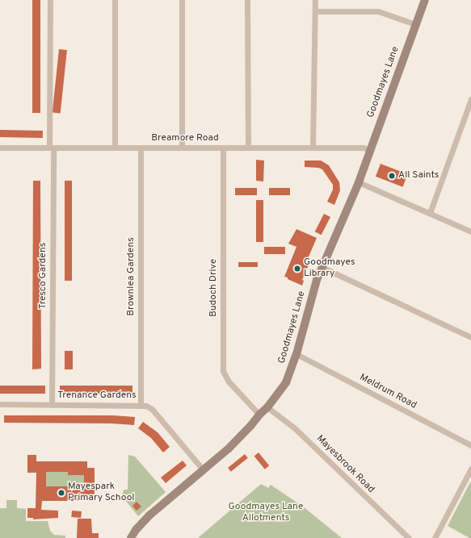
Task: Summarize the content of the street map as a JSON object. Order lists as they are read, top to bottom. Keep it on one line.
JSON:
{"streets":{"main road":["Goodmayes Lane"],"street":["Breamore Road","Tresco Gardens","Brownlea Gardens","Budoch Drive","Meldrum Road","Trenance Gardens","Mayesbrook Road"]},"crossings":[["Goodmayes Lane","Breamore Road"],["Goodmayes Lane","Budoch Drive"],["Goodmayes Lane","Meldrum Road"],["Goodmayes Lane","Trenance Gardens"],["Goodmayes Lane","Mayesbrook Road"],["Breamore Road","Tresco Gardens"],["Breamore Road","Brownlea Gardens"],["Breamore Road","Budoch Drive"],["Tresco Gardens","Trenance Gardens"],["Brownlea Gardens","Trenance Gardens"]],"parks":["Goodmayes Lane Allotments"],"places":["All Saints","Goodmayes Library","Mayespark Primary School"]}
